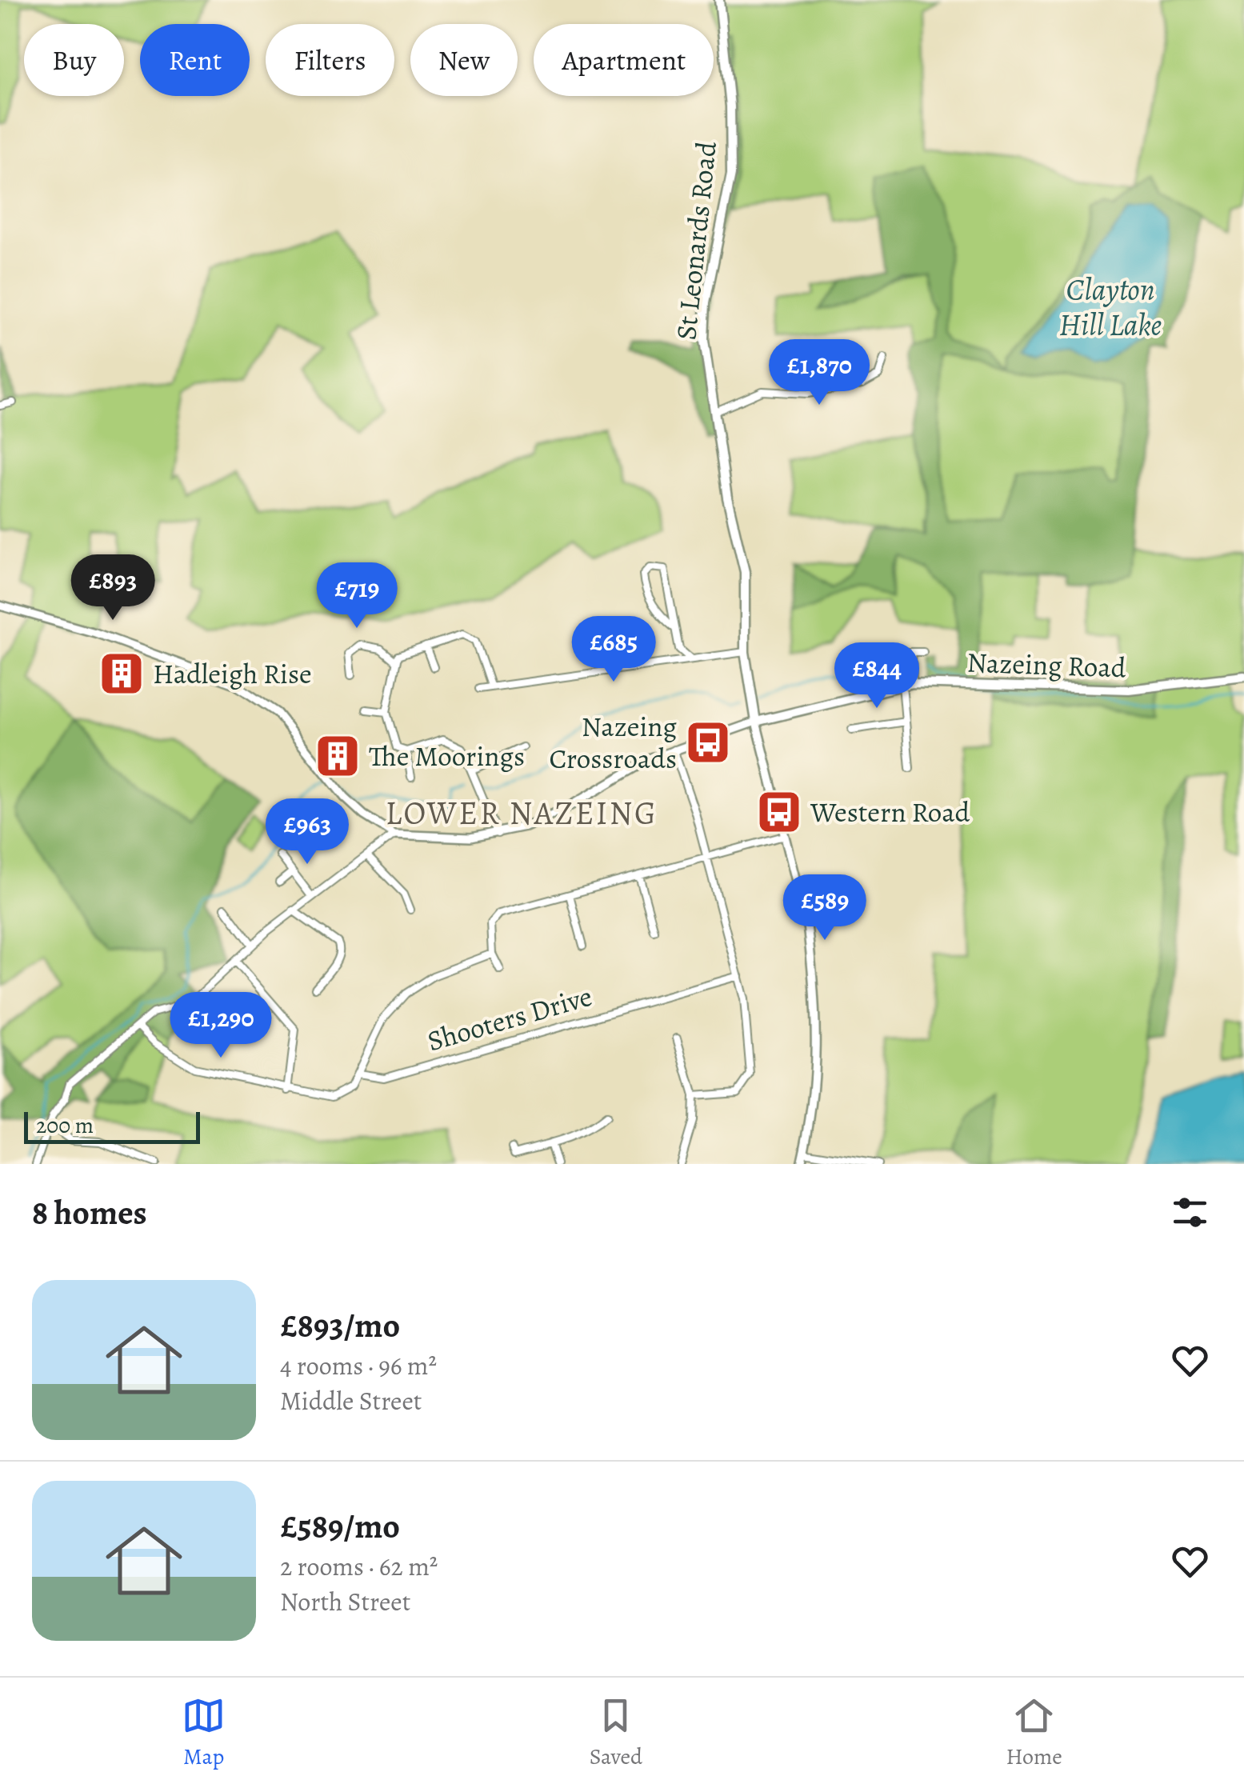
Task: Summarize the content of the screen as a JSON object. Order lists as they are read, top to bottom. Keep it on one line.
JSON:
{"streets":{"main road":["St Leonards Road","Nazeing Road"],"street":["Shooters Drive"]},"crossings":[["St Leonards Road","Nazeing Road"]],"districts":["LOWER NAZEING"],"water":["Clayton Hill Lake"],"places":{"building":["Hadleigh Rise","The Moorings"],"bus stop":["Nazeing Crossroads","Western Road"]},"scale_bar":"200 m","page":{"chip":["Buy","Rent","Filters","New","Apartment"],"price":["£1,870","£893","£719","£685","£844","£963","£589","£1,290"],"scale":"200 m","heading":"8 homes","list":[{"name":"£893/mo","note":"4 rooms · 96 m² · Middle Street"},{"name":"£589/mo","note":"2 rooms · 62 m² · North Street"}],"tabs":["Map","Saved","Home"]}}
